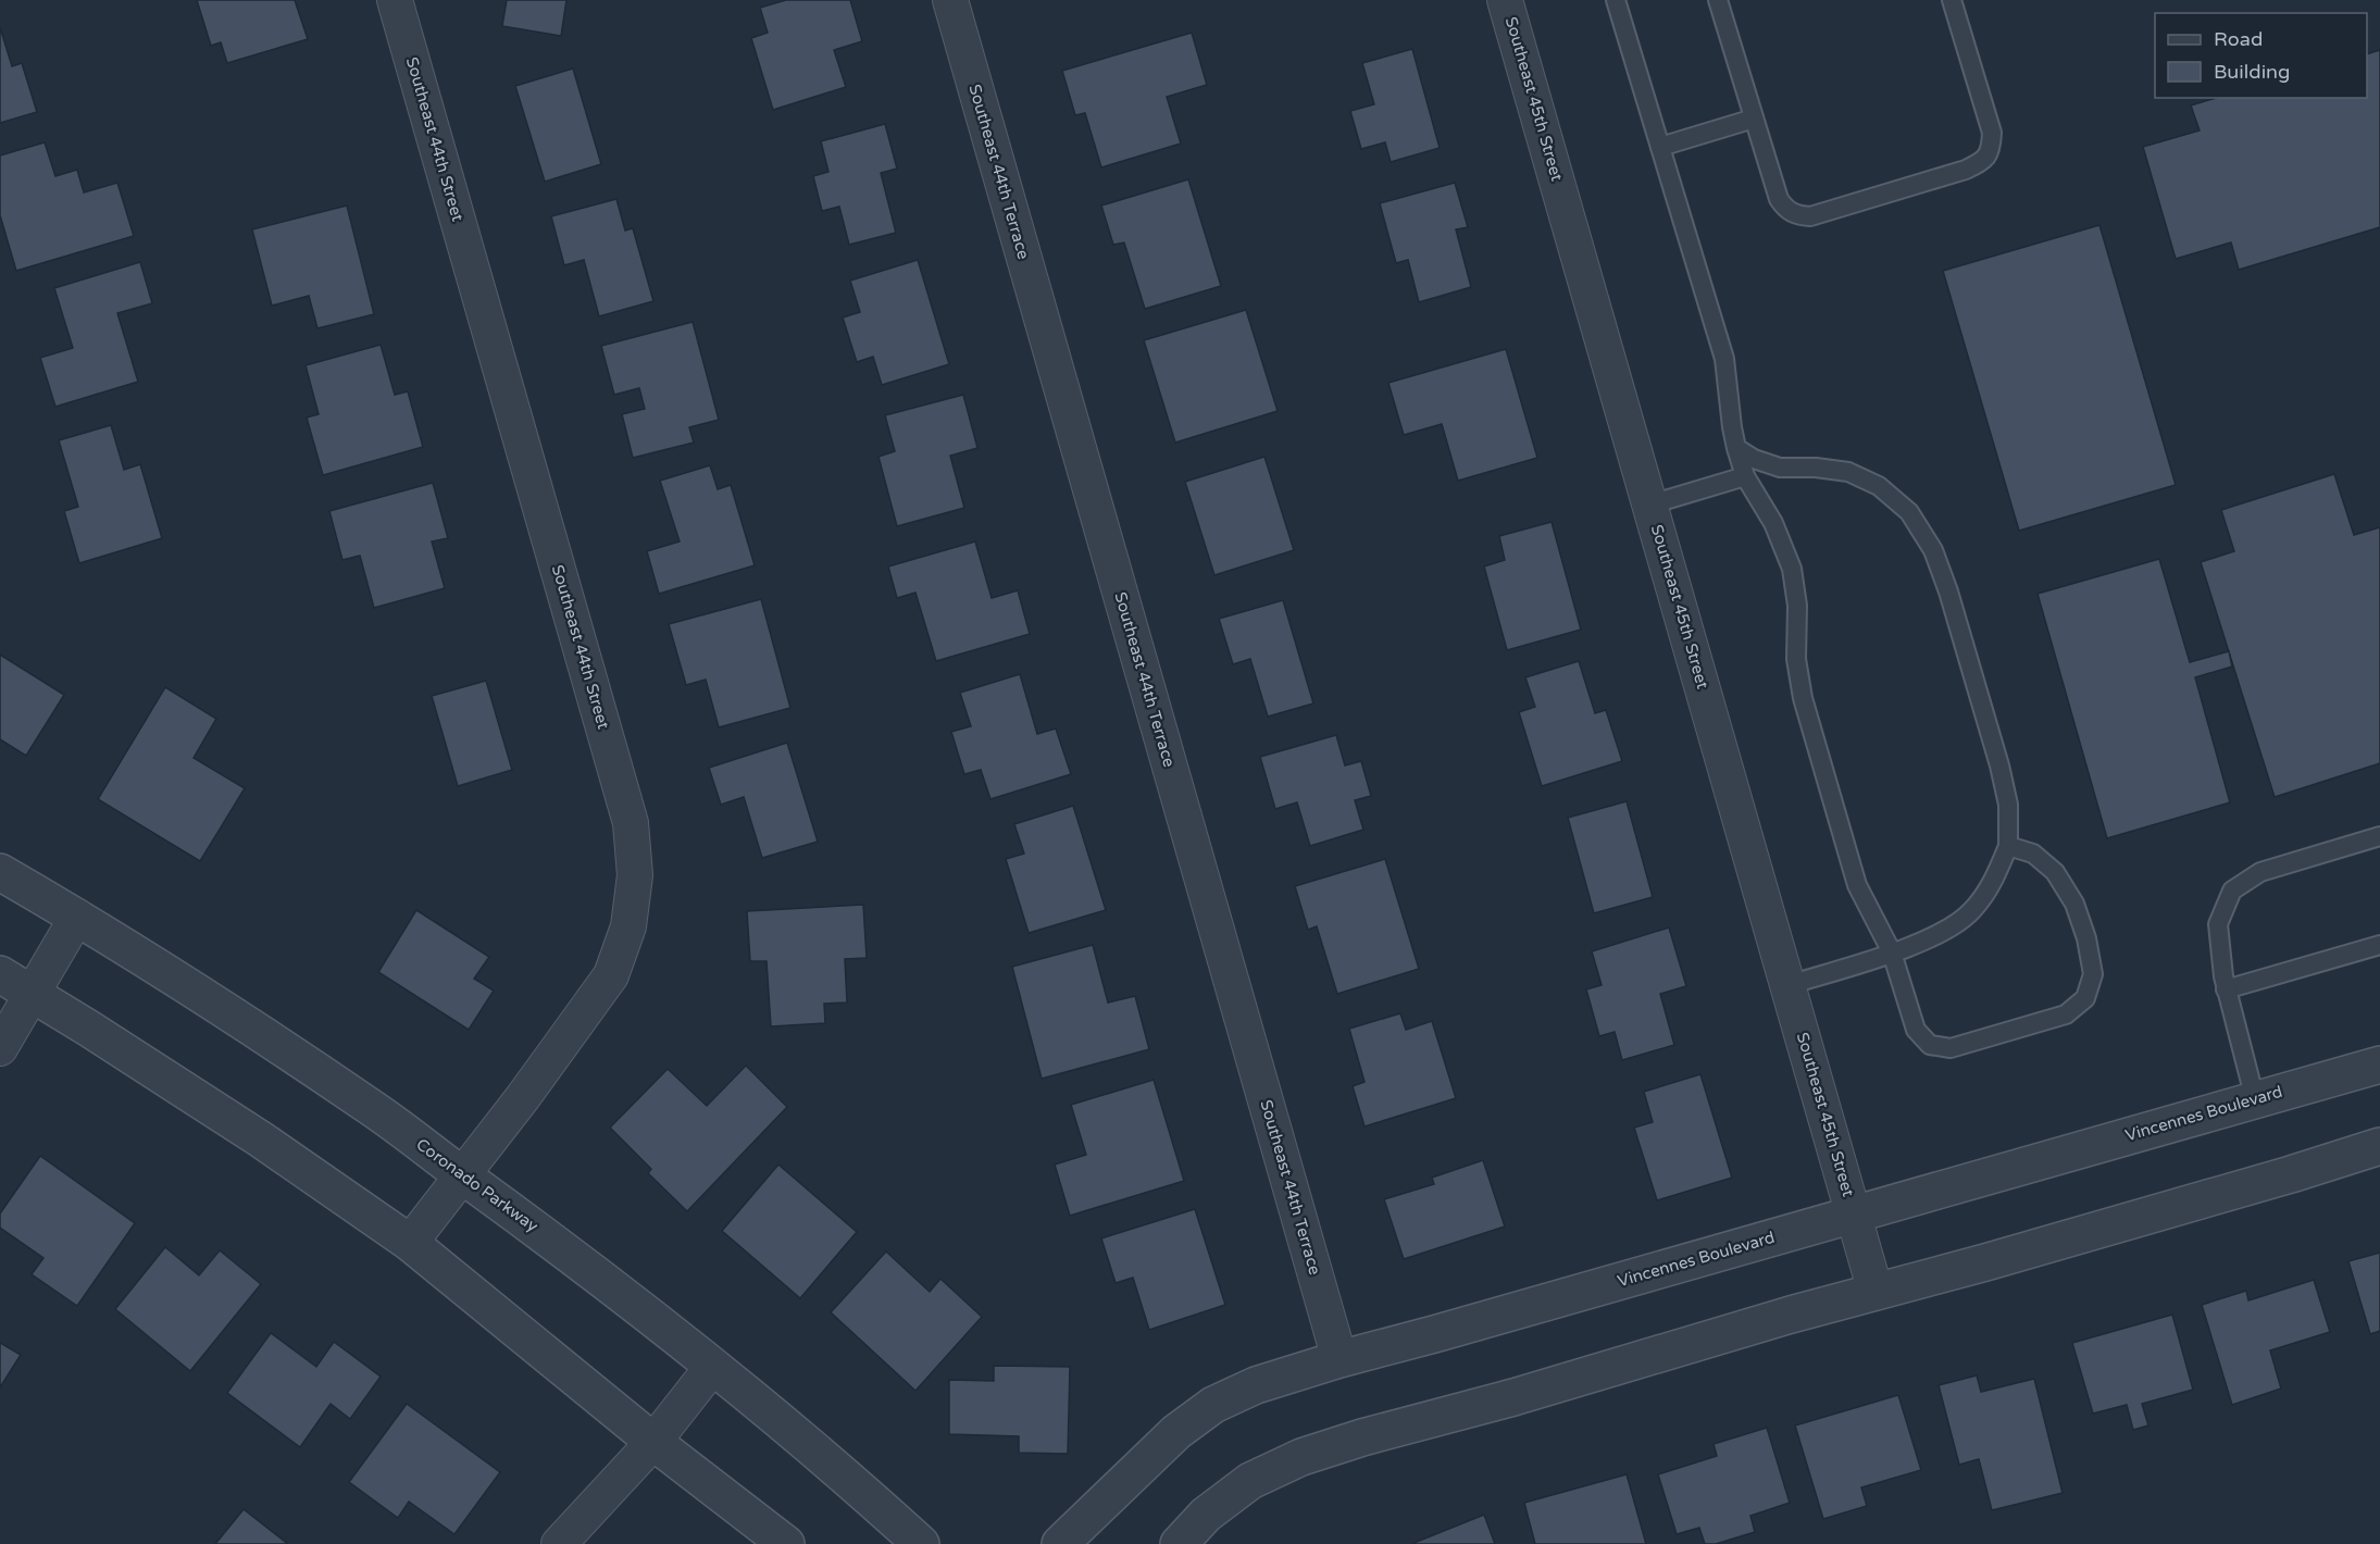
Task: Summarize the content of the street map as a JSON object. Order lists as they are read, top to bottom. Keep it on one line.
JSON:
{"streets":{"street":["Southeast 45th Street","Southeast 44th Street","Southeast 44th Terrace","Vincennes Boulevard","Coronado Parkway"]},"crossings":[["Southeast 45th Street","Vincennes Boulevard"],["Southeast 44th Street","Coronado Parkway"],["Southeast 44th Terrace","Vincennes Boulevard"]],"legend":["Road","Building"]}
